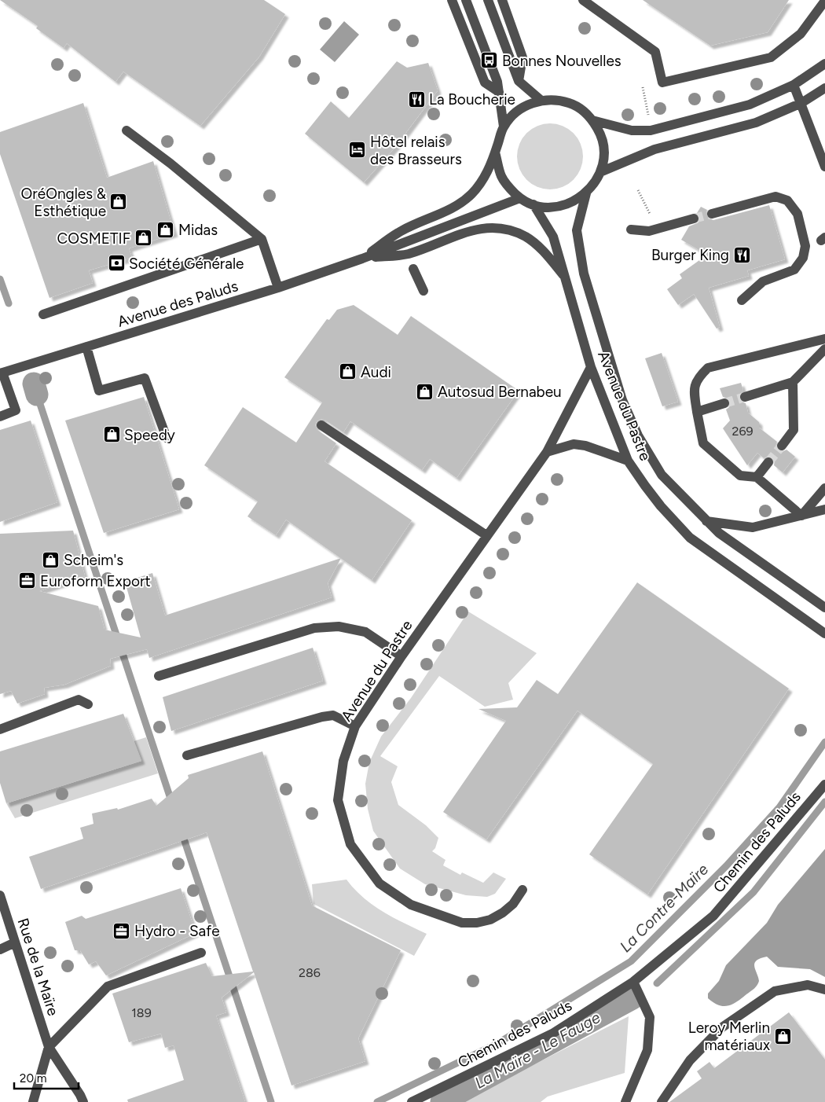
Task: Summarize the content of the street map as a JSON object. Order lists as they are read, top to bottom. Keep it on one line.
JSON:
{"streets":{"street":["Avenue des Paluds","Avenue du Pastre","Chemin des Paluds","Rue de la Maïre"]},"crossings":[["Avenue des Paluds","Avenue du Pastre"]],"water":["La Contre-Maïre","La Maïre - Le Fauge"],"places":{"bus stop":["Bonnes Nouvelles"],"restaurant":["La Boucherie","Burger King"],"hotel":["Hôtel relais des Brasseurs"],"shop":["OréOngles & Esthétique","Midas","COSMETIF","Audi","Autosud Bernabeu","Speedy","Scheim's","Leroy Merlin matériaux"],"bank":["Société Générale"],"office":["Euroform Export","Hydro - Safe"]},"house_numbers":["269","286","189"],"scale_bar":"20 m"}
